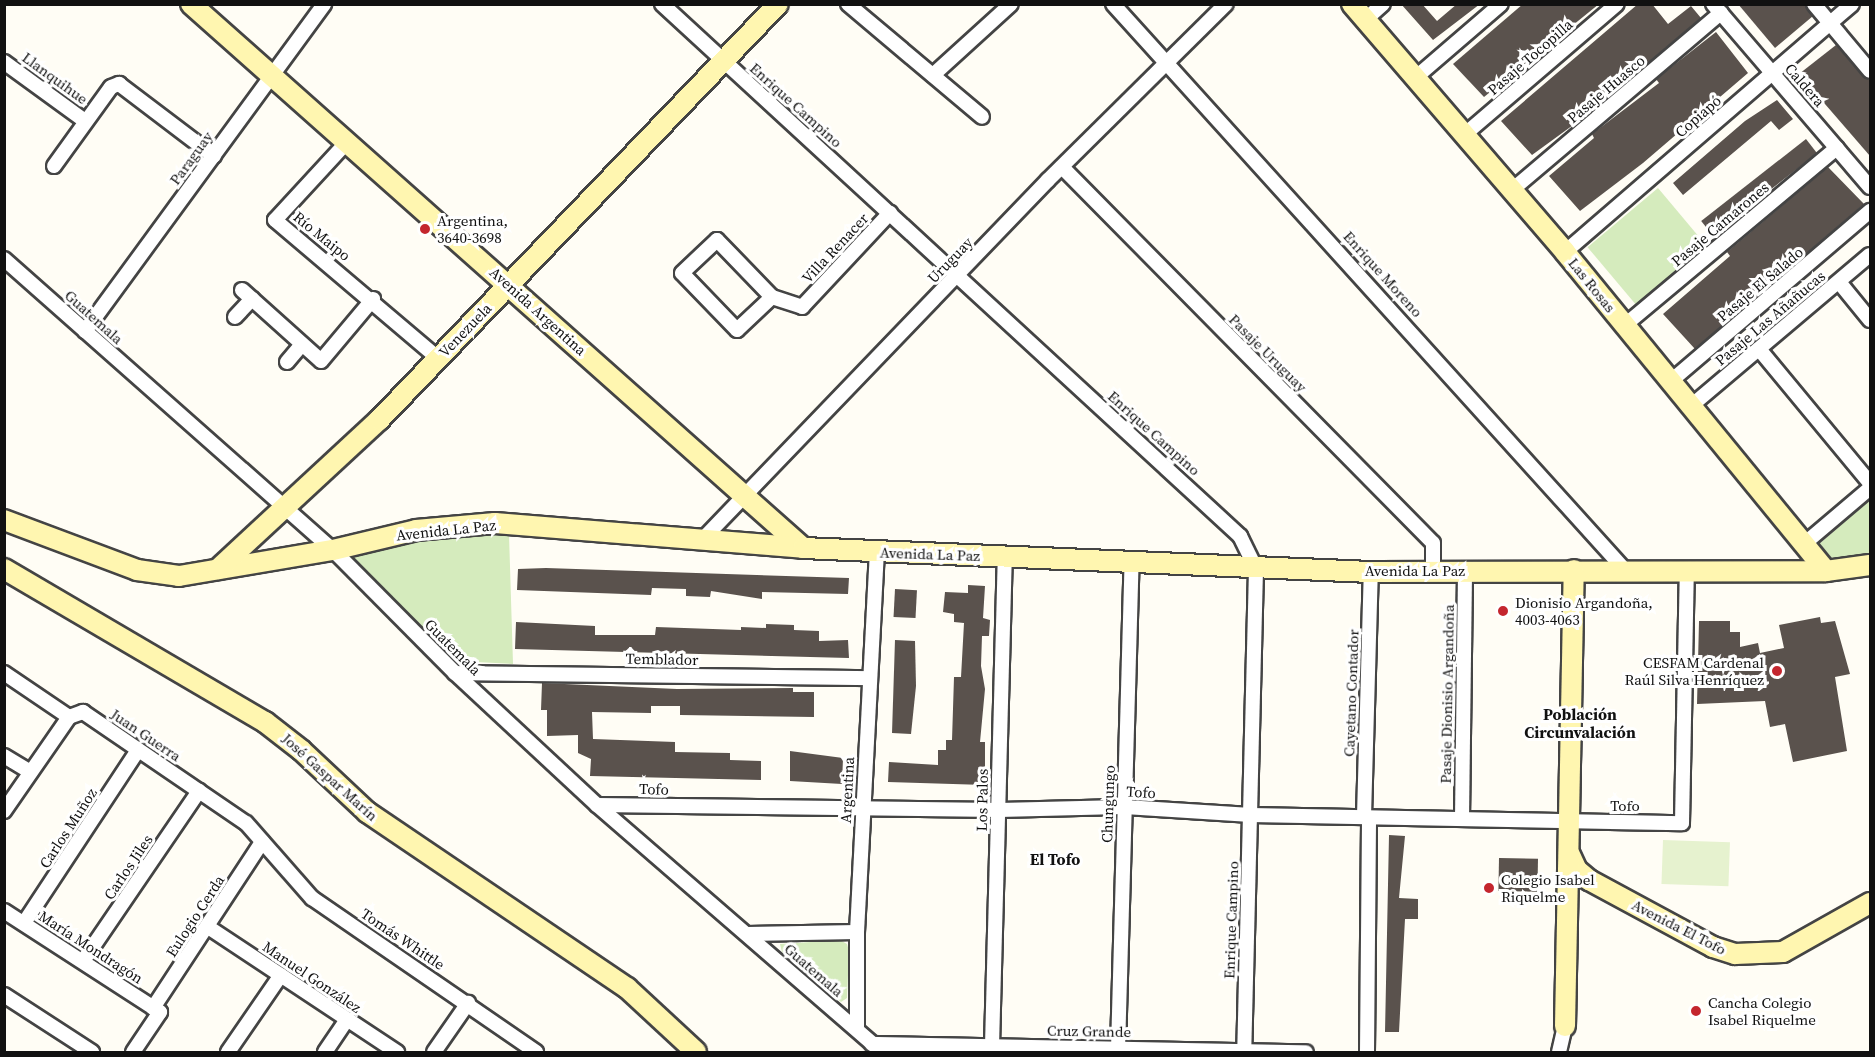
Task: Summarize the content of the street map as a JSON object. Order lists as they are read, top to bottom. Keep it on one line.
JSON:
{"streets":{"street":["Pasaje Tocopilla","Llanquihue","Caldera","Pasaje Huasco","Enrique Campino","Copiapó","Paraguay","Pasaje Camarones","Río Maipo","Villa Renacer","Uruguay","Enrique Moreno","Pasaje El Salado","Las Rosas","Avenida Argentina","Guatemala","Pasaje Las Añañucas","Venezuela","Pasaje Uruguay","Avenida La Paz","Temblador","Cayetano Contador","Pasaje Dionisio Argandoña","Juan Guerra","José Gaspar Marín","Tofo","Argentina","Los Palos","Chungungo","Carlos Muñoz","Carlos Jiles","Eulogio Cerda","Avenida El Tofo","Tomás Whittle","María Mondragón","Manuel González","Cruz Grande"]},"crossings":[["Pasaje Tocopilla","Las Rosas"],["Llanquihue","Paraguay"],["Caldera","Pasaje Huasco"],["Caldera","Copiapó"],["Caldera","Pasaje Camarones"],["Pasaje Huasco","Las Rosas"],["Enrique Campino","Villa Renacer"],["Enrique Campino","Uruguay"],["Enrique Campino","Venezuela"],["Enrique Campino","Avenida La Paz"],["Enrique Campino","Tofo"],["Enrique Campino","Cruz Grande"],["Copiapó","Las Rosas"],["Paraguay","Avenida Argentina"],["Paraguay","Guatemala"],["Pasaje Camarones","Las Rosas"],["Río Maipo","Avenida Argentina"],["Río Maipo","Venezuela"],["Uruguay","Enrique Moreno"],["Uruguay","Avenida Argentina"],["Uruguay","Pasaje Uruguay"],["Uruguay","Avenida La Paz"],["Enrique Moreno","Avenida La Paz"],["Pasaje El Salado","Las Rosas"],["Las Rosas","Pasaje Las Añañucas"],["Las Rosas","Avenida La Paz"],["Avenida Argentina","Venezuela"],["Avenida Argentina","Avenida La Paz"],["Guatemala","Venezuela"],["Guatemala","Avenida La Paz"],["Guatemala","Temblador"],["Guatemala","Tofo"],["Guatemala","Argentina"],["Guatemala","Cruz Grande"],["Venezuela","Avenida La Paz"],["Pasaje Uruguay","Avenida La Paz"],["Avenida La Paz","Cayetano Contador"],["Avenida La Paz","Pasaje Dionisio Argandoña"],["Avenida La Paz","Tofo"],["Avenida La Paz","Argentina"],["Avenida La Paz","Los Palos"],["Avenida La Paz","Chungungo"],["Temblador","Argentina"],["Cayetano Contador","Tofo"],["Pasaje Dionisio Argandoña","Tofo"],["Juan Guerra","Carlos Muñoz"],["Juan Guerra","Carlos Jiles"],["Juan Guerra","Eulogio Cerda"],["Juan Guerra","Tomás Whittle"],["Tofo","Argentina"],["Tofo","Los Palos"],["Tofo","Chungungo"],["Los Palos","Cruz Grande"],["Chungungo","Cruz Grande"],["Carlos Muñoz","María Mondragón"],["Carlos Jiles","María Mondragón"],["Eulogio Cerda","Tomás Whittle"],["Eulogio Cerda","María Mondragón"],["Eulogio Cerda","Manuel González"]],"districts":["Población Circunvalación","El Tofo"],"places":["Argentina, 3640-3698","Dionisio Argandoña, 4003-4063","CESFAM Cardenal Raúl Silva Henríquez","Colegio Isabel Riquelme","Cancha Colegio Isabel Riquelme"]}
